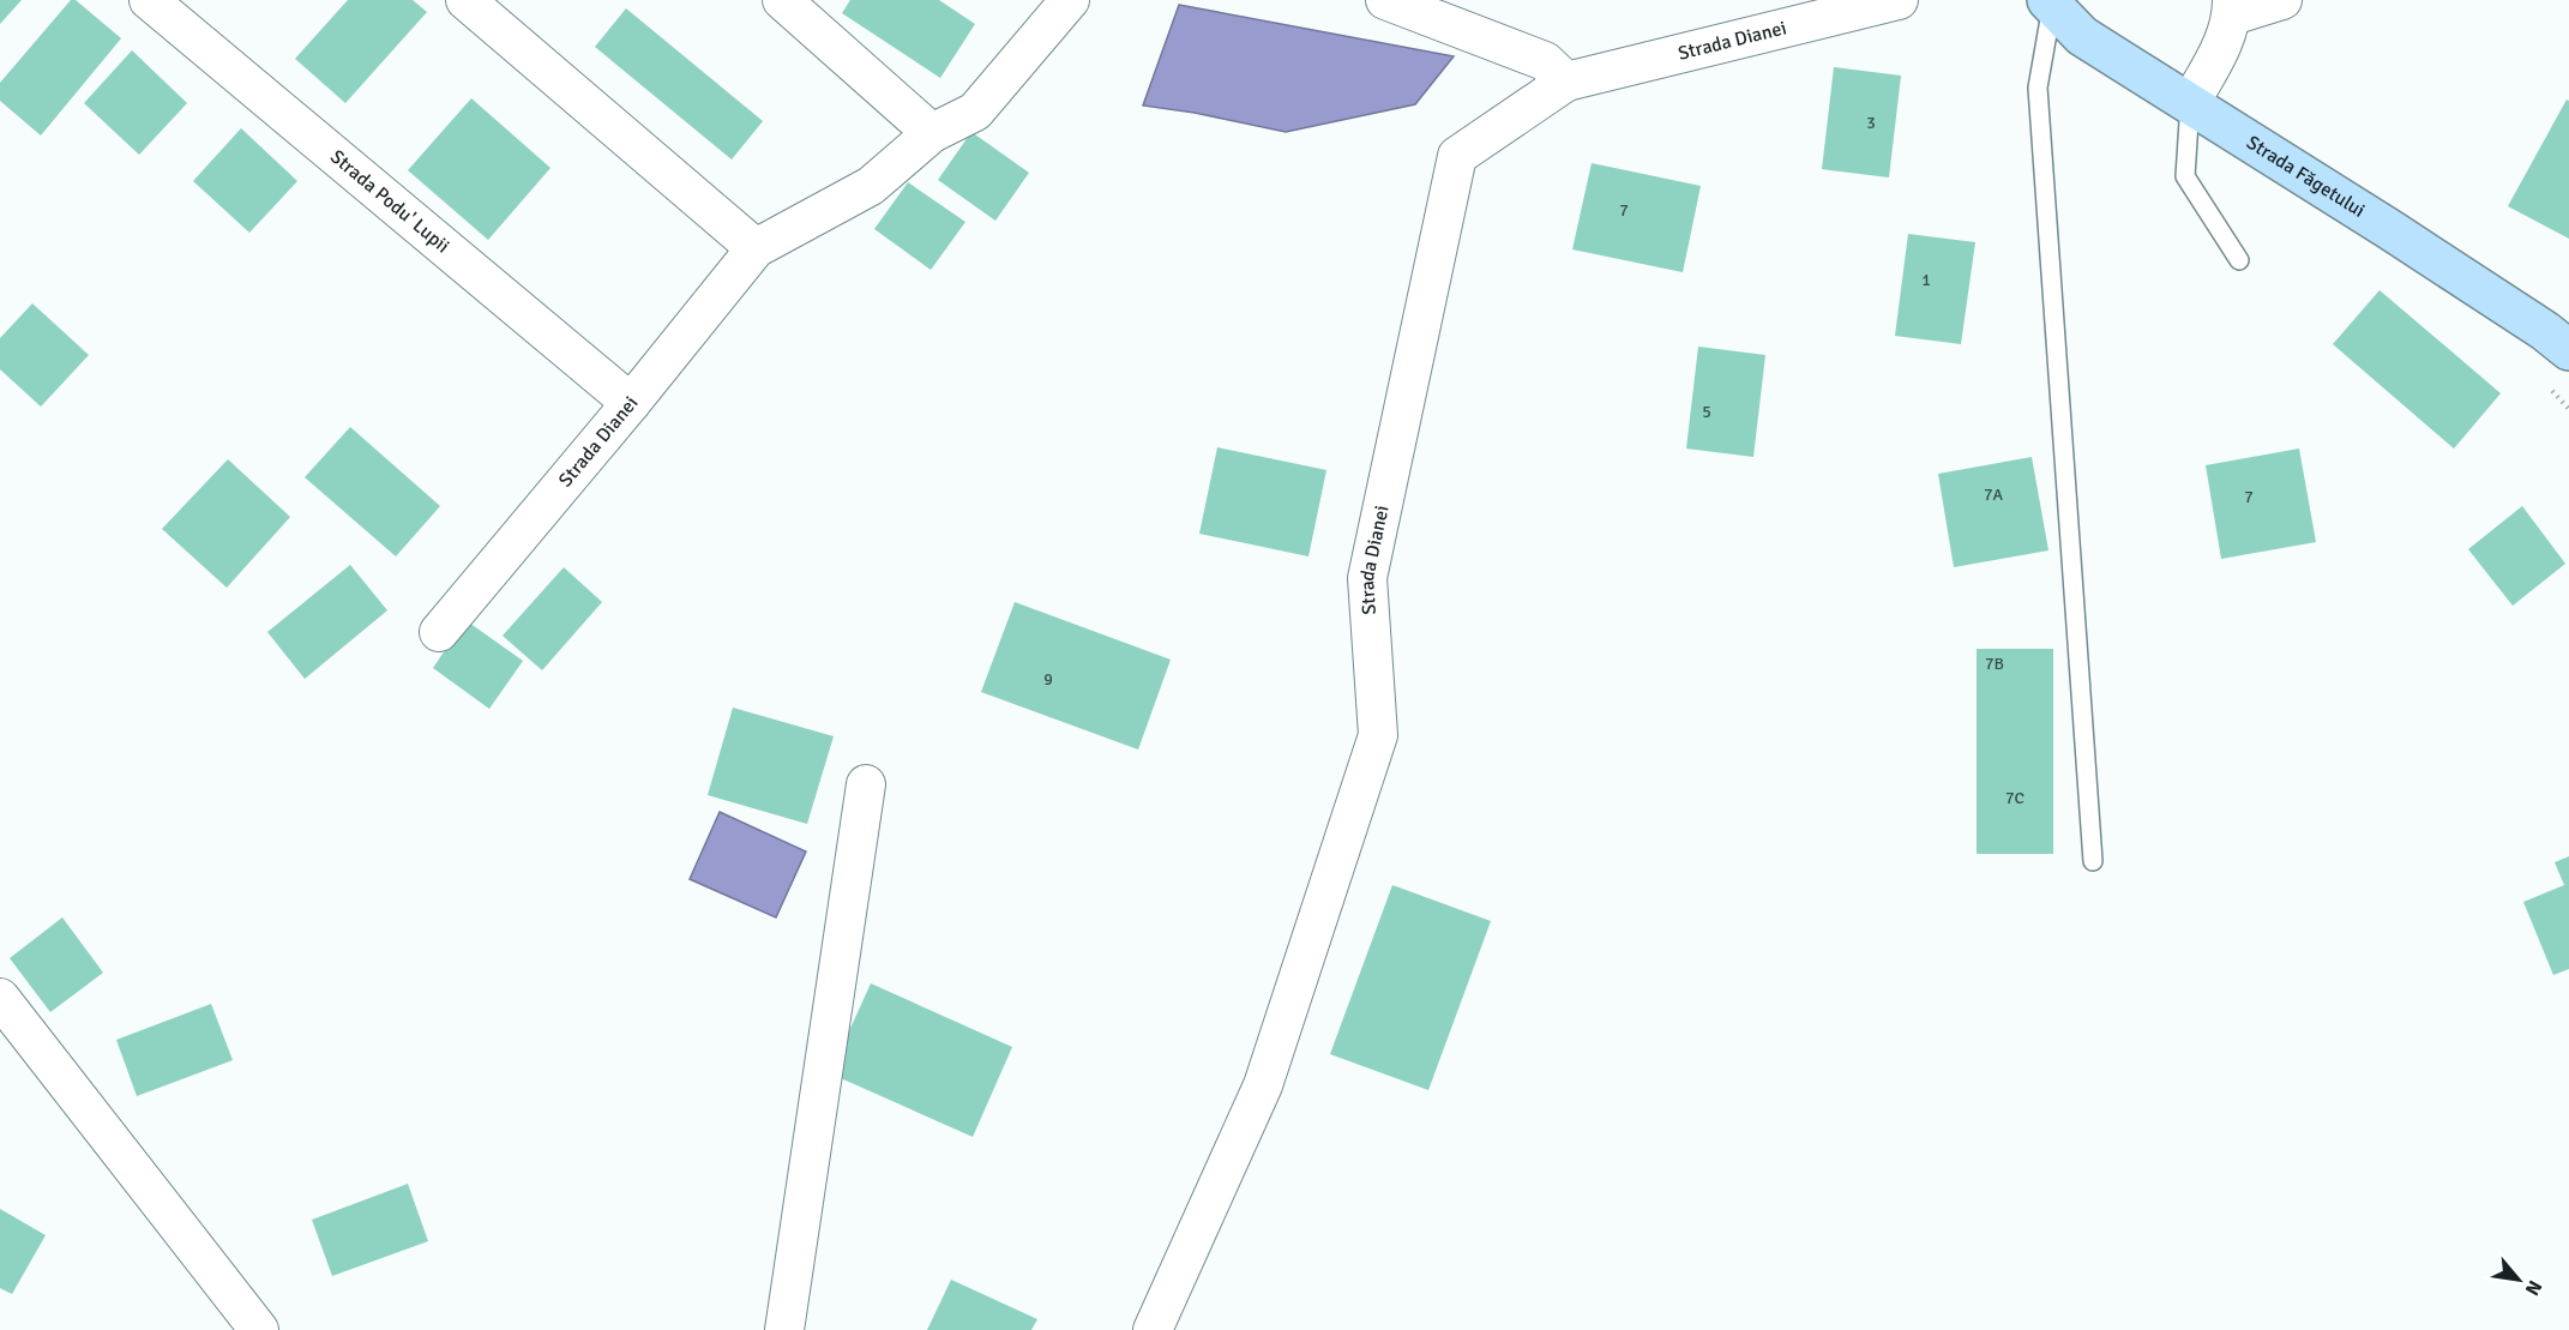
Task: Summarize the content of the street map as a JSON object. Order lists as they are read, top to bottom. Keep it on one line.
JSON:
{"streets":{"main road":["Strada Făgetului"],"street":["Strada Dianei","Strada Podu' Lupii"]},"crossings":[["Strada Dianei","Strada Podu' Lupii"]],"house_numbers":["3","7","1","5","7A","7","7B","9","7C"],"north":"bottom right"}
